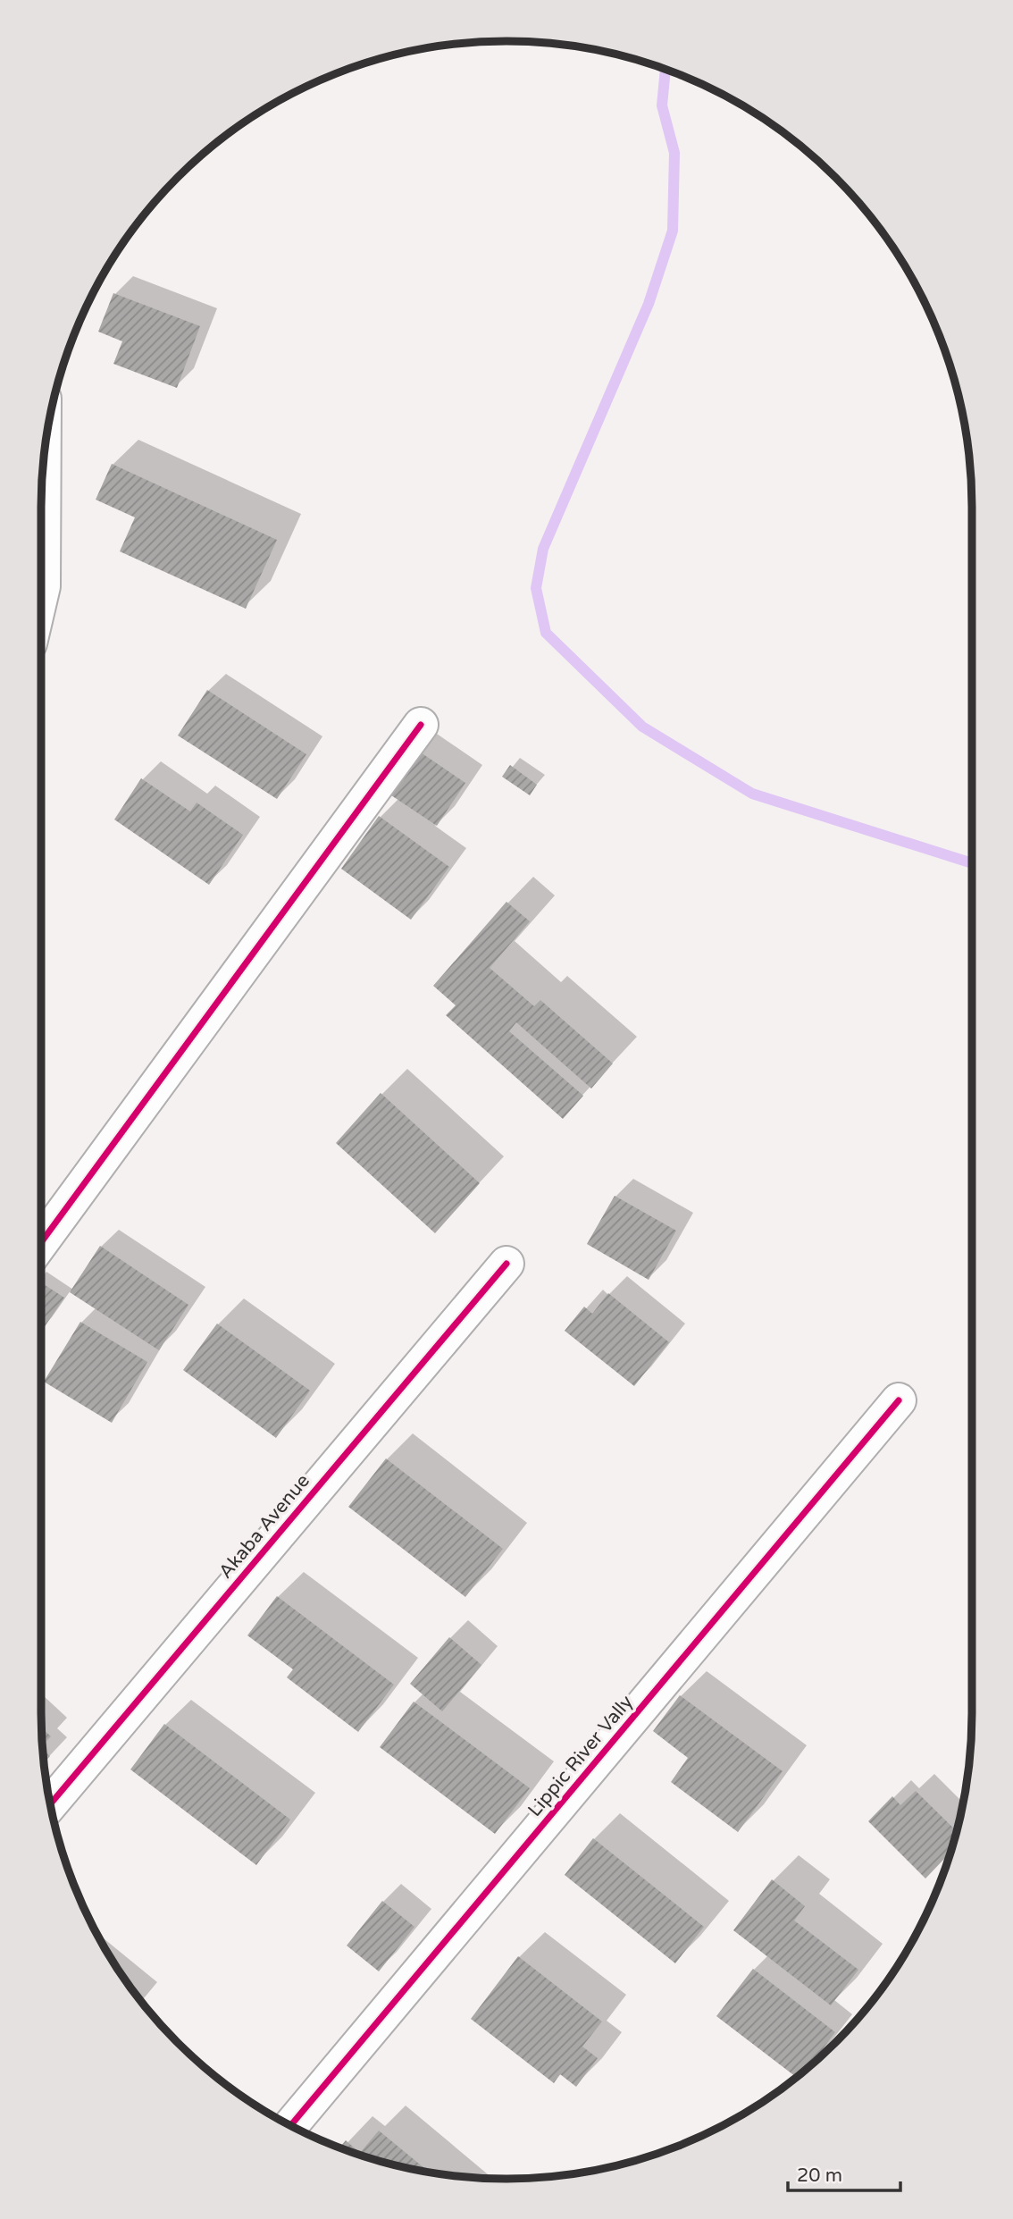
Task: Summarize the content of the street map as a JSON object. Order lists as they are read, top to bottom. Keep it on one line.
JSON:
{"streets":{"street":["Akaba Avenue","Lippic River Vally"]},"scale_bar":"20 m"}
